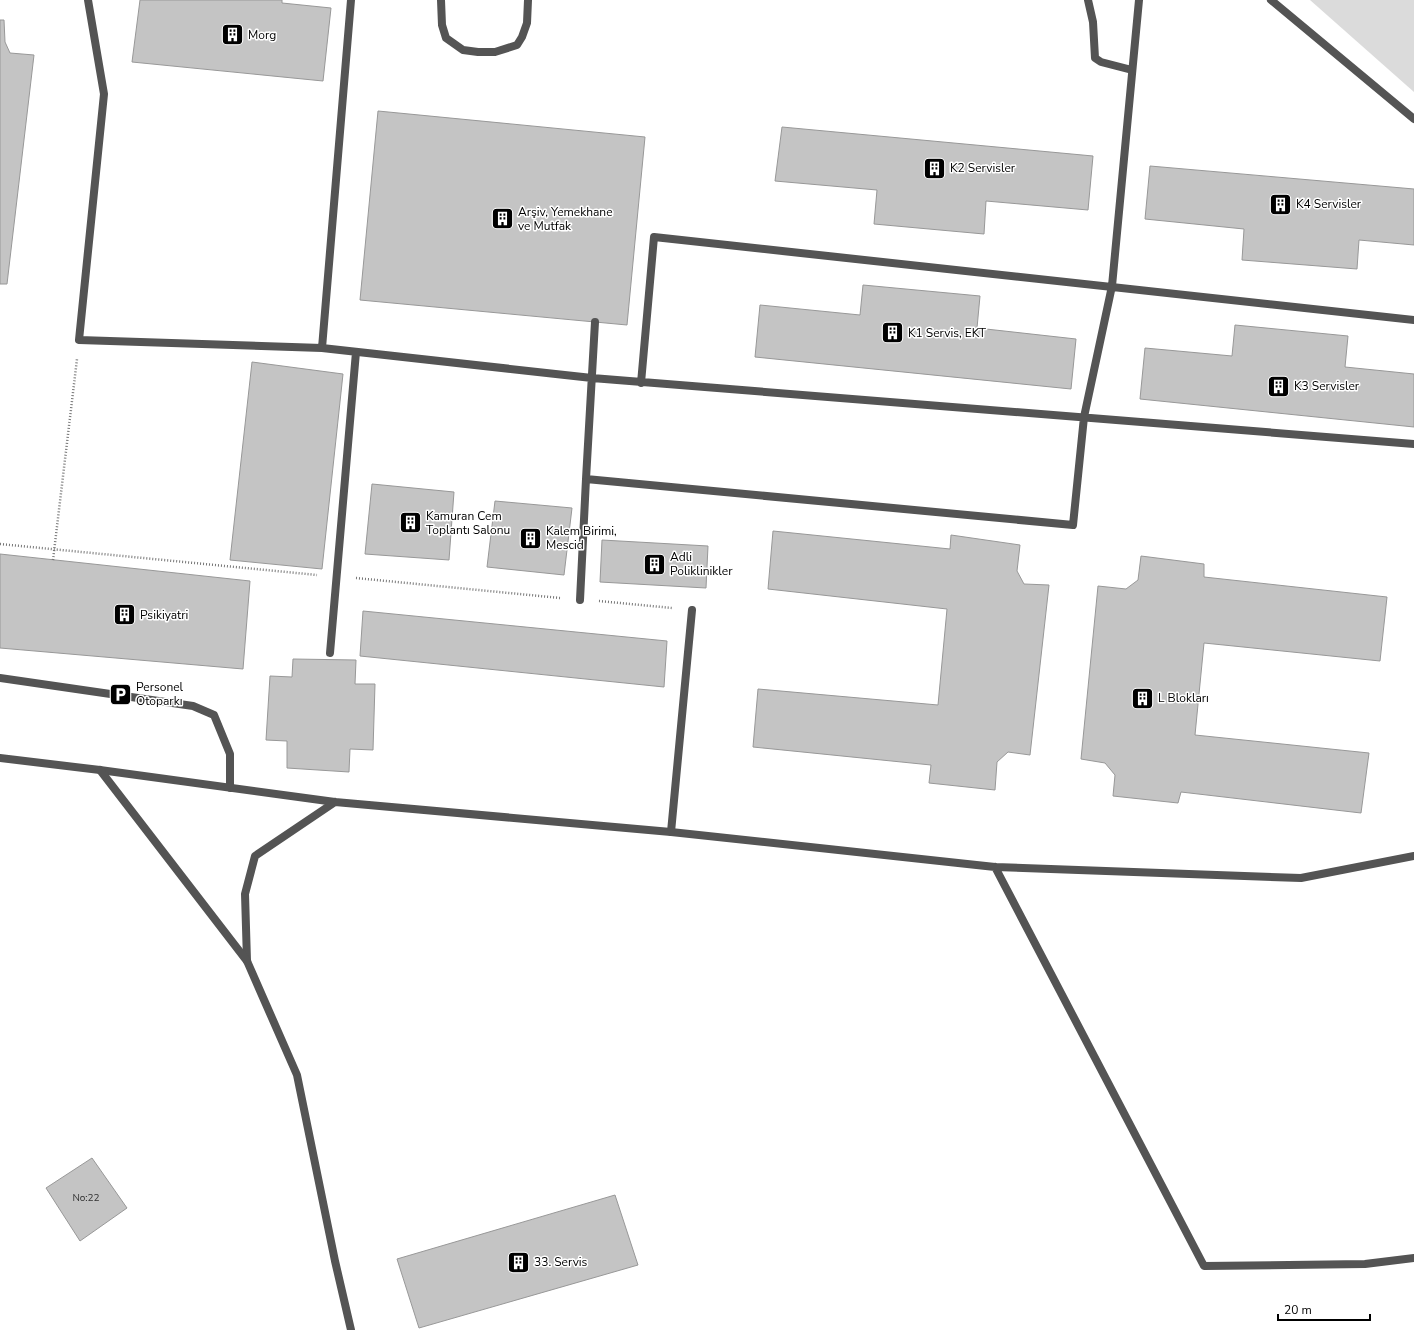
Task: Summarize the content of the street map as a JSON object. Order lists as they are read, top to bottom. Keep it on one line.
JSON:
{"places":{"building":["Morg","K2 Servisler","K4 Servisler","Arşiv, Yemekhane ve Mutfak","K1 Servis, EKT","K3 Servisler","Kamuran Cem Toplantı Salonu","Kalem Birimi, Mescid","Adli Poliklinikler","Psikiyatri","L Blokları","33. Servis"],"parking":["Personel Otoparkı"]},"house_numbers":["No:22"],"scale_bar":"20 m"}
